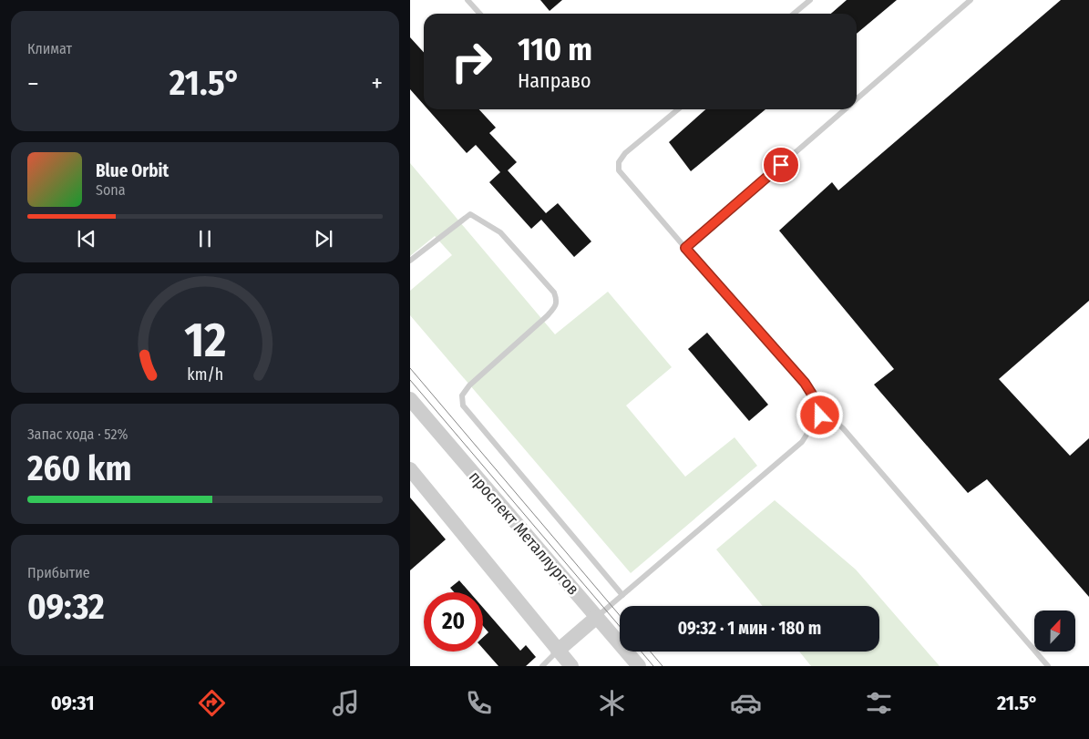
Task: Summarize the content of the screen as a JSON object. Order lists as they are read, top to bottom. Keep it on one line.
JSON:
{"streets":{"street":["проспект Металлургов"]},"north":"top","page":{"tile":["Климат",["Запас хода · 52%","260 km"],["Прибытие","09:32"]],"turn":["110 m","Направо"],"heat":["−","21.5°","+"],"song":["Blue Orbit","Sona"],"limit":"20","trip":"09:32 · 1 мин · 180 m","tabs":["09:31","21.5°"],"gauge":["12","km/h"]}}
